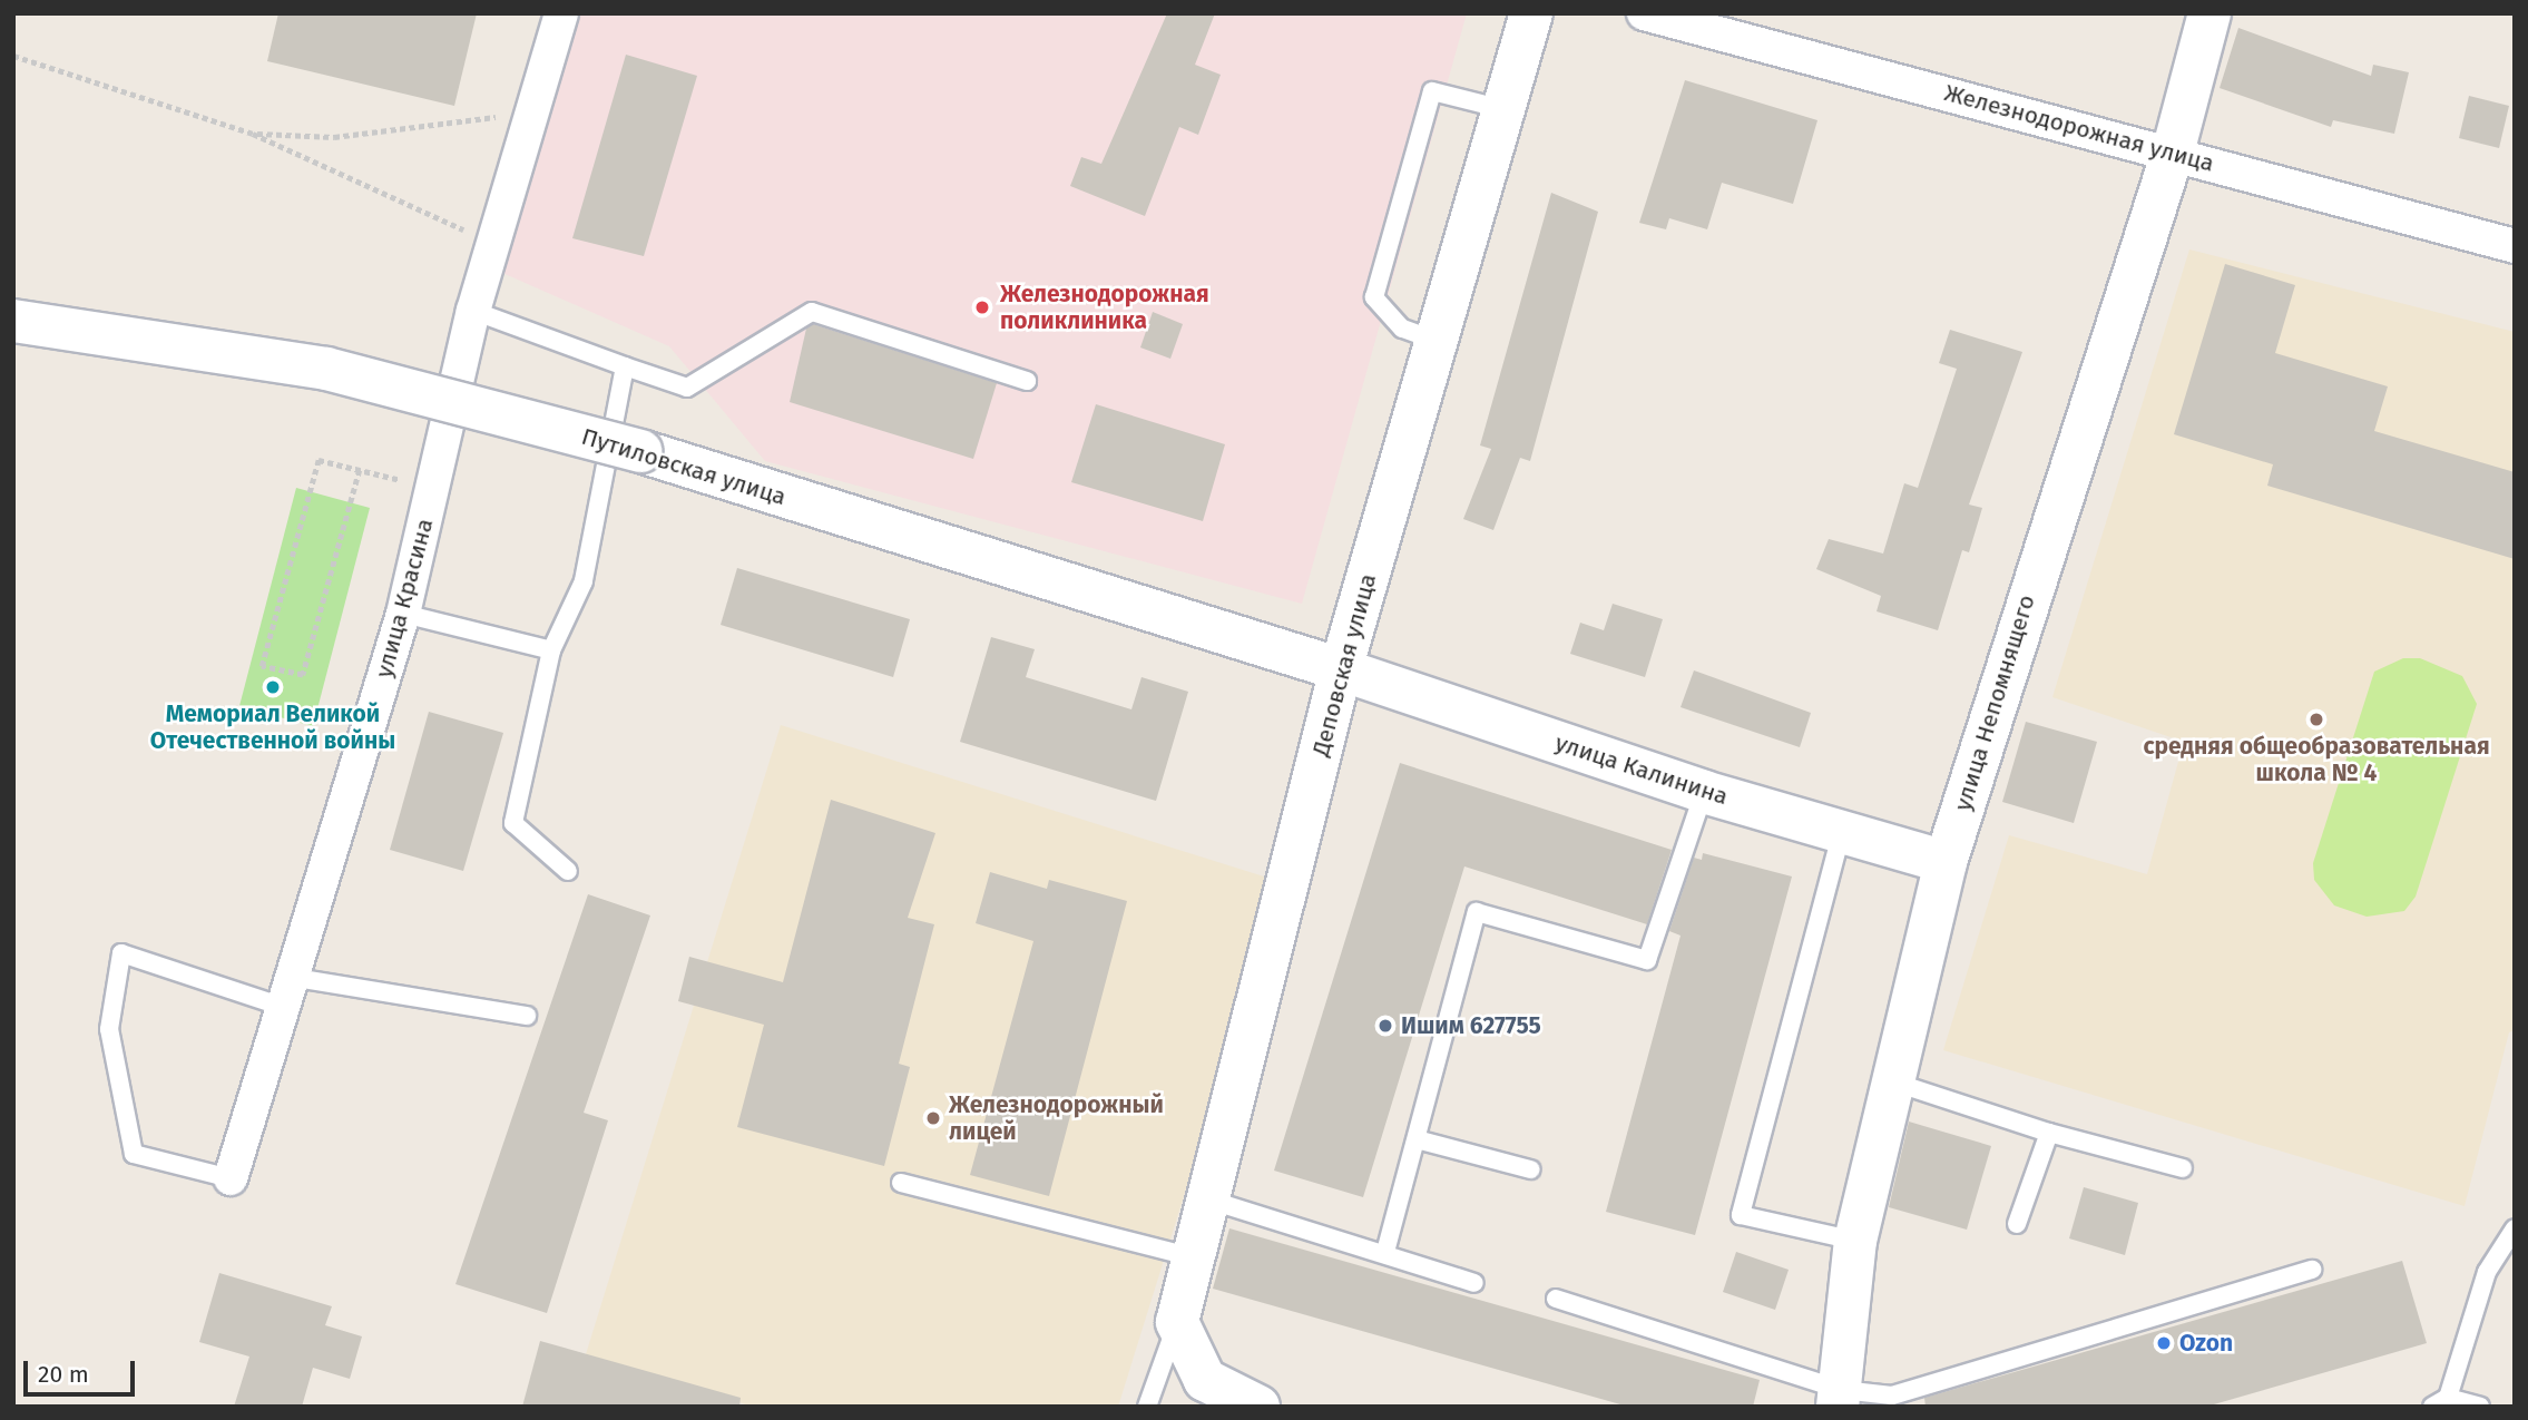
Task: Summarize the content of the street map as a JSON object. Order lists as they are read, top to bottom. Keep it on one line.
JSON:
{"streets":{"main road":["Путиловская улица","Деповская улица","улица Непомнящего","улица Калинина"],"street":["Железнодорожная улица","улица Красина"]},"crossings":[["Железнодорожная улица","улица Непомнящего"],["Путиловская улица","Деповская улица"],["Путиловская улица","улица Калинина"],["Деповская улица","улица Калинина"],["улица Непомнящего","улица Калинина"]],"places":["Железнодорожная поликлиника","Мемориал Великой Отечественной войны","средняя общеобразовательная школа № 4","Ишим 627755","Железнодорожный лицей","Ozon"],"scale_bar":"20 m"}
